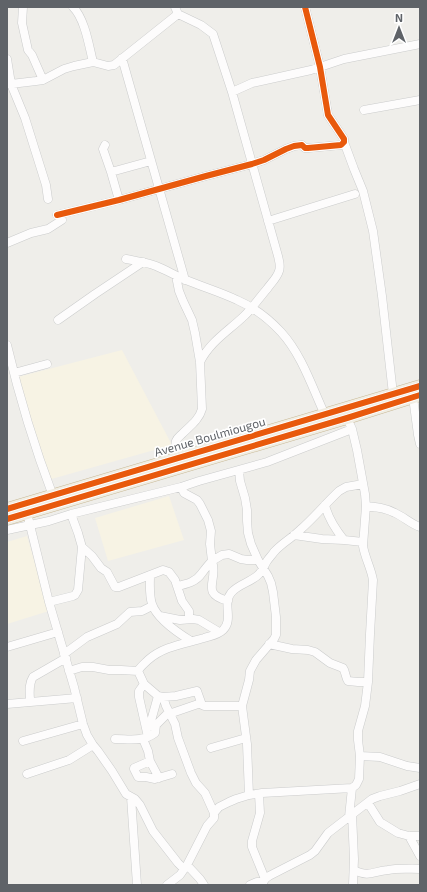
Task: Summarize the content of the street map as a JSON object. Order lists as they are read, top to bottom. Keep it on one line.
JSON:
{"streets":{"highway":["Avenue Boulmiougou"]},"north":"top"}
